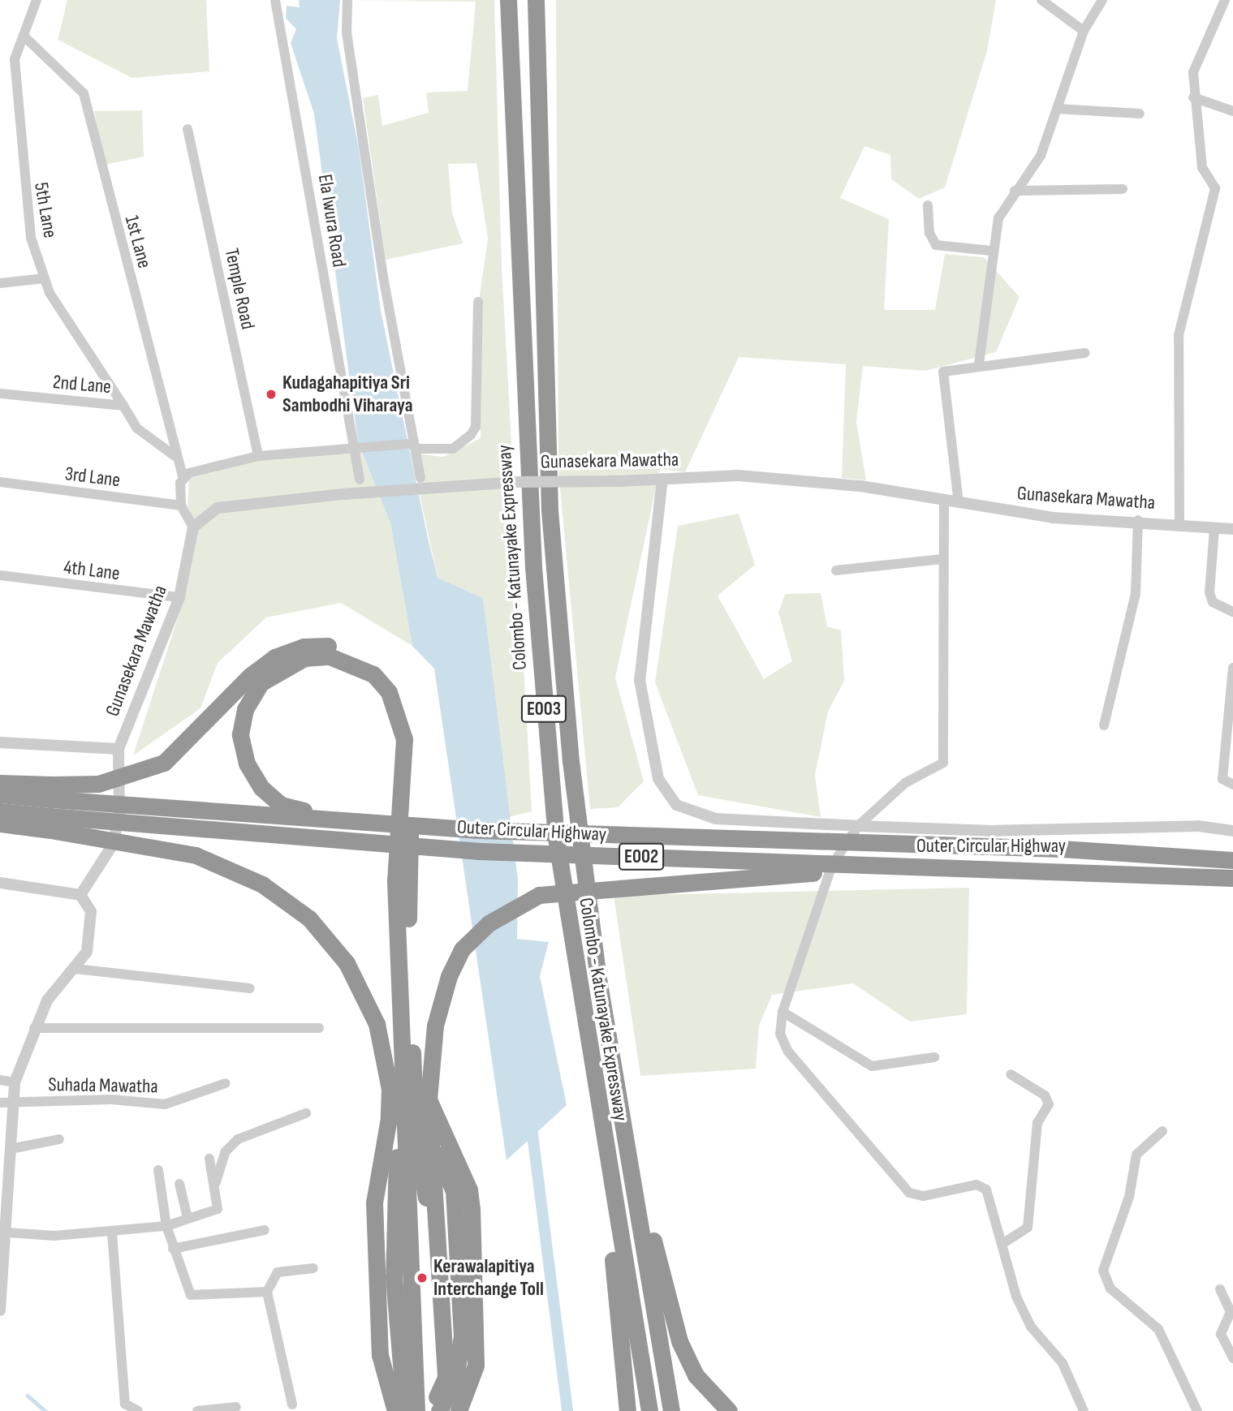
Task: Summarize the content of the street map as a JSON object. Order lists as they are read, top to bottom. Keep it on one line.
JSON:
{"streets":{"highway":["Colombo - Katunayake Expressway","E003","Outer Circular Highway","E002"],"street":["5th Lane","Ela Iwura Road","1st Lane","Temple Road","2nd Lane","Gunasekara Mawatha","3rd Lane","4th Lane","Suhada Mawatha"]},"crossings":[["5th Lane","1st Lane"],["5th Lane","2nd Lane"],["1st Lane","2nd Lane"],["Gunasekara Mawatha","4th Lane"]],"places":["Kudagahapitiya Sri Sambodhi Viharaya","Kerawalapitiya Interchange Toll"]}
